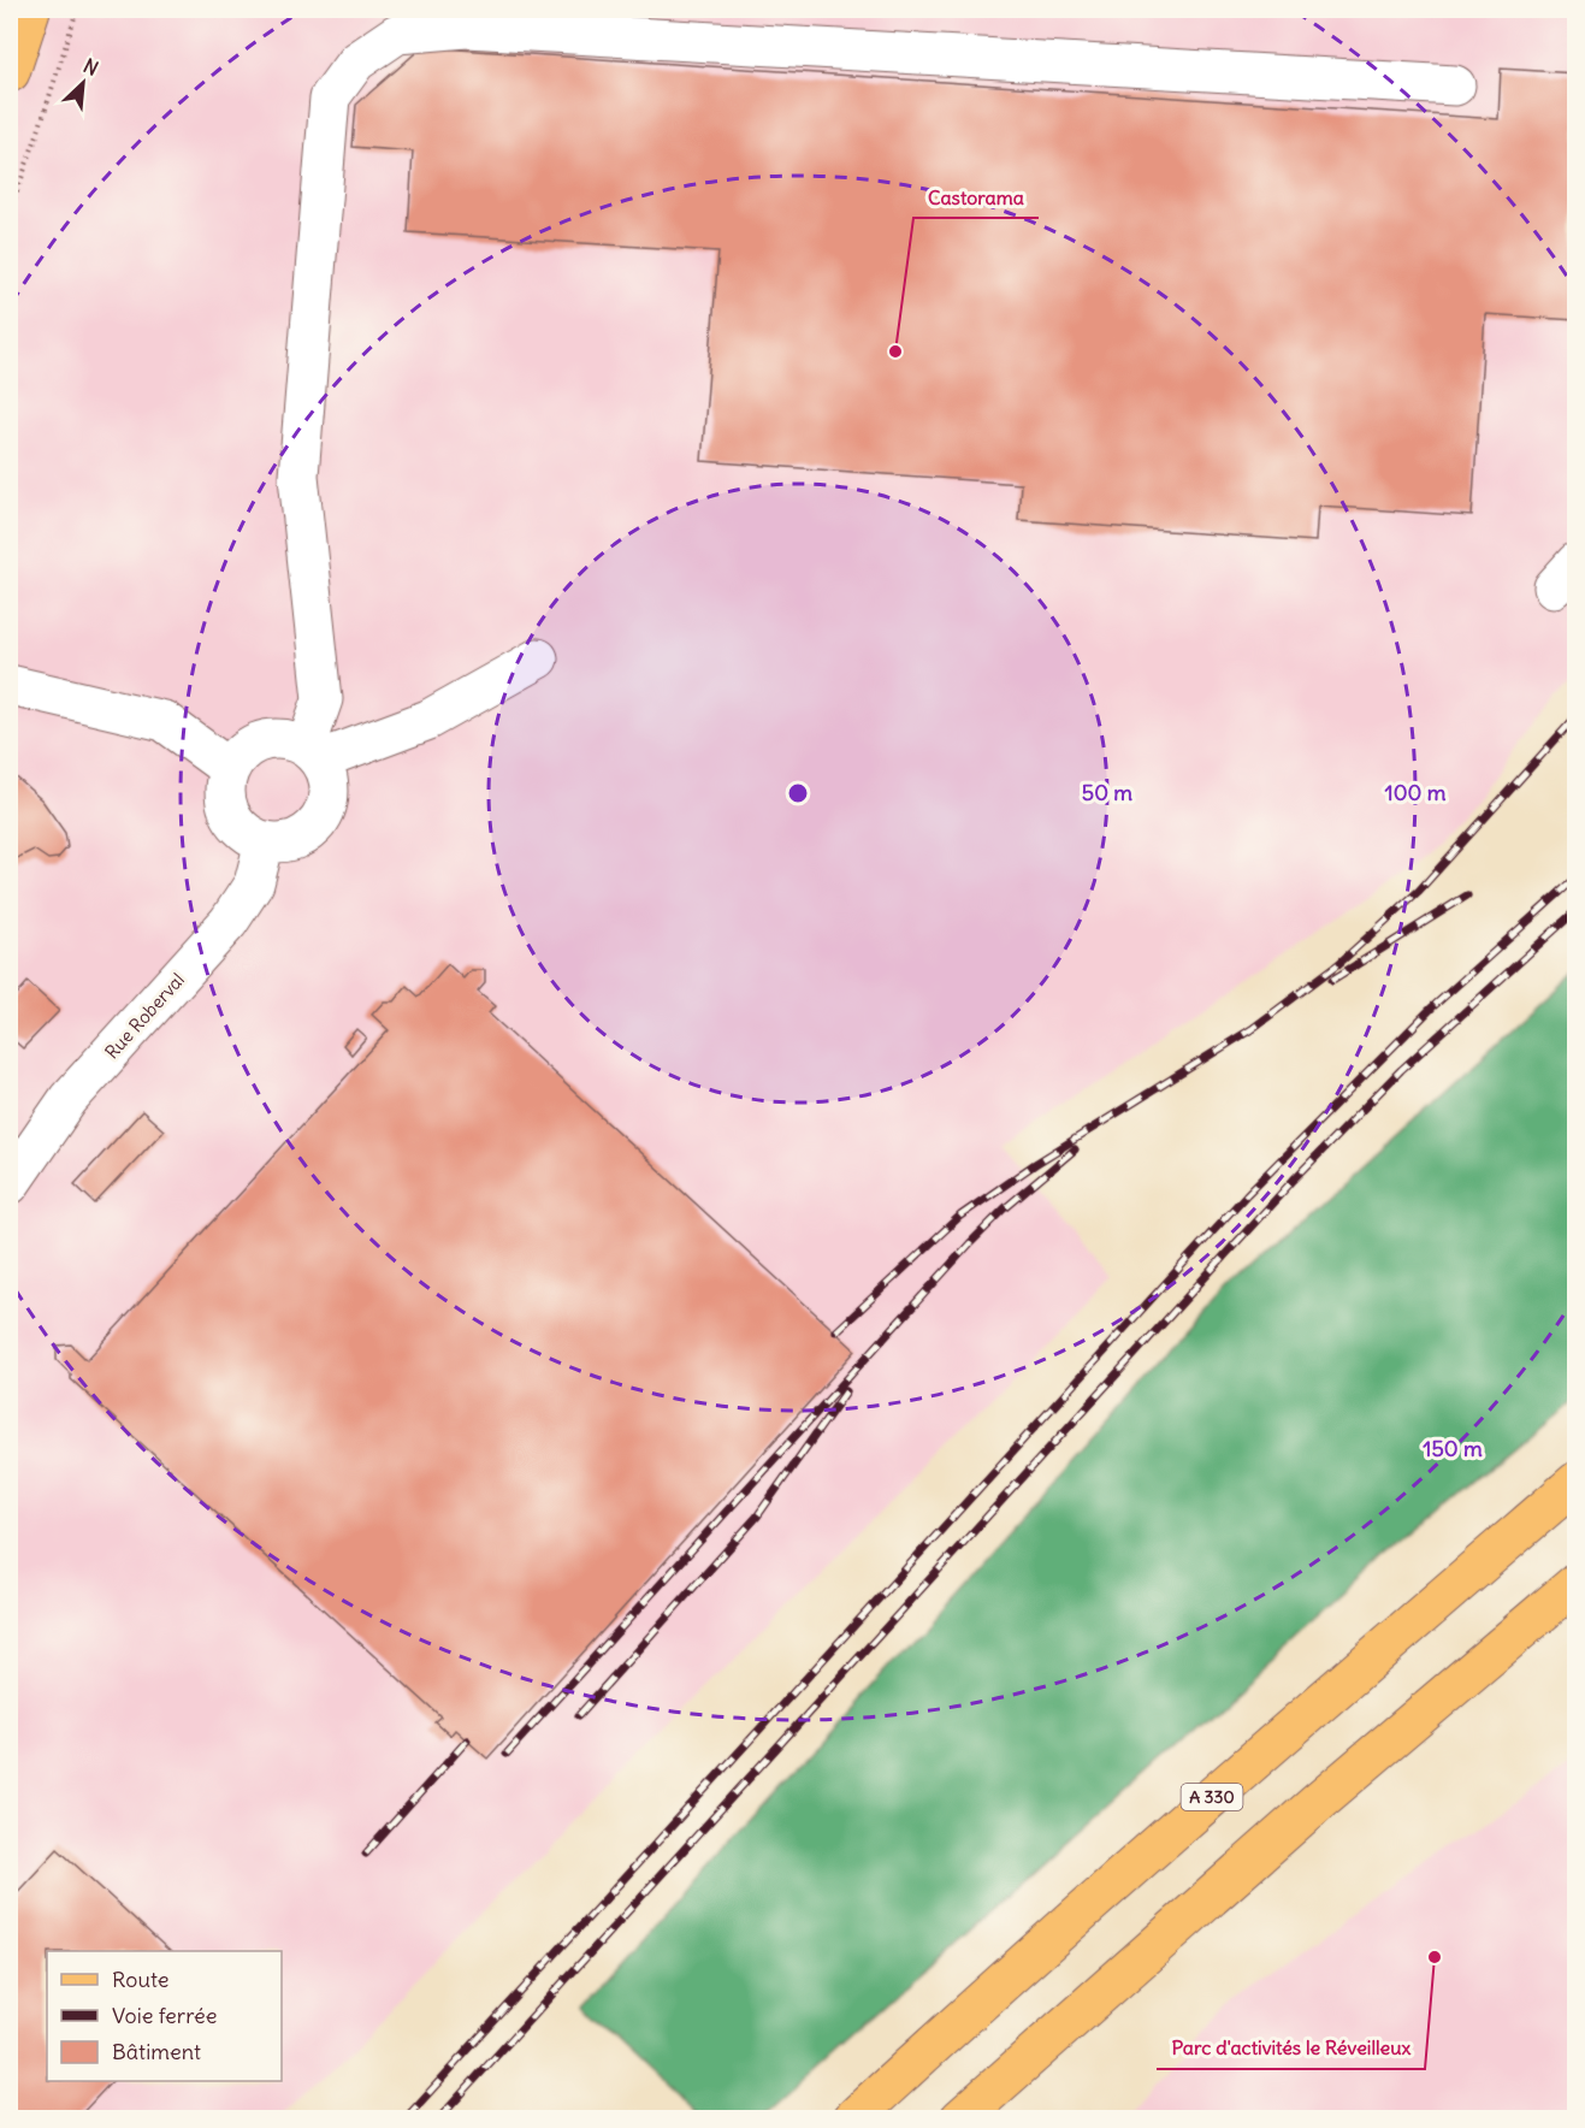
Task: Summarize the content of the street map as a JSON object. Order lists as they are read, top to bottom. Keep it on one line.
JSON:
{"streets":{"main road":["A 330"],"street":["Rue Roberval"]},"places":["Castorama","Parc d'activités le Réveilleux"],"legend":["Route","Voie ferrée","Bâtiment"],"north":"top right","rings":["50 m","100 m","150 m"]}
